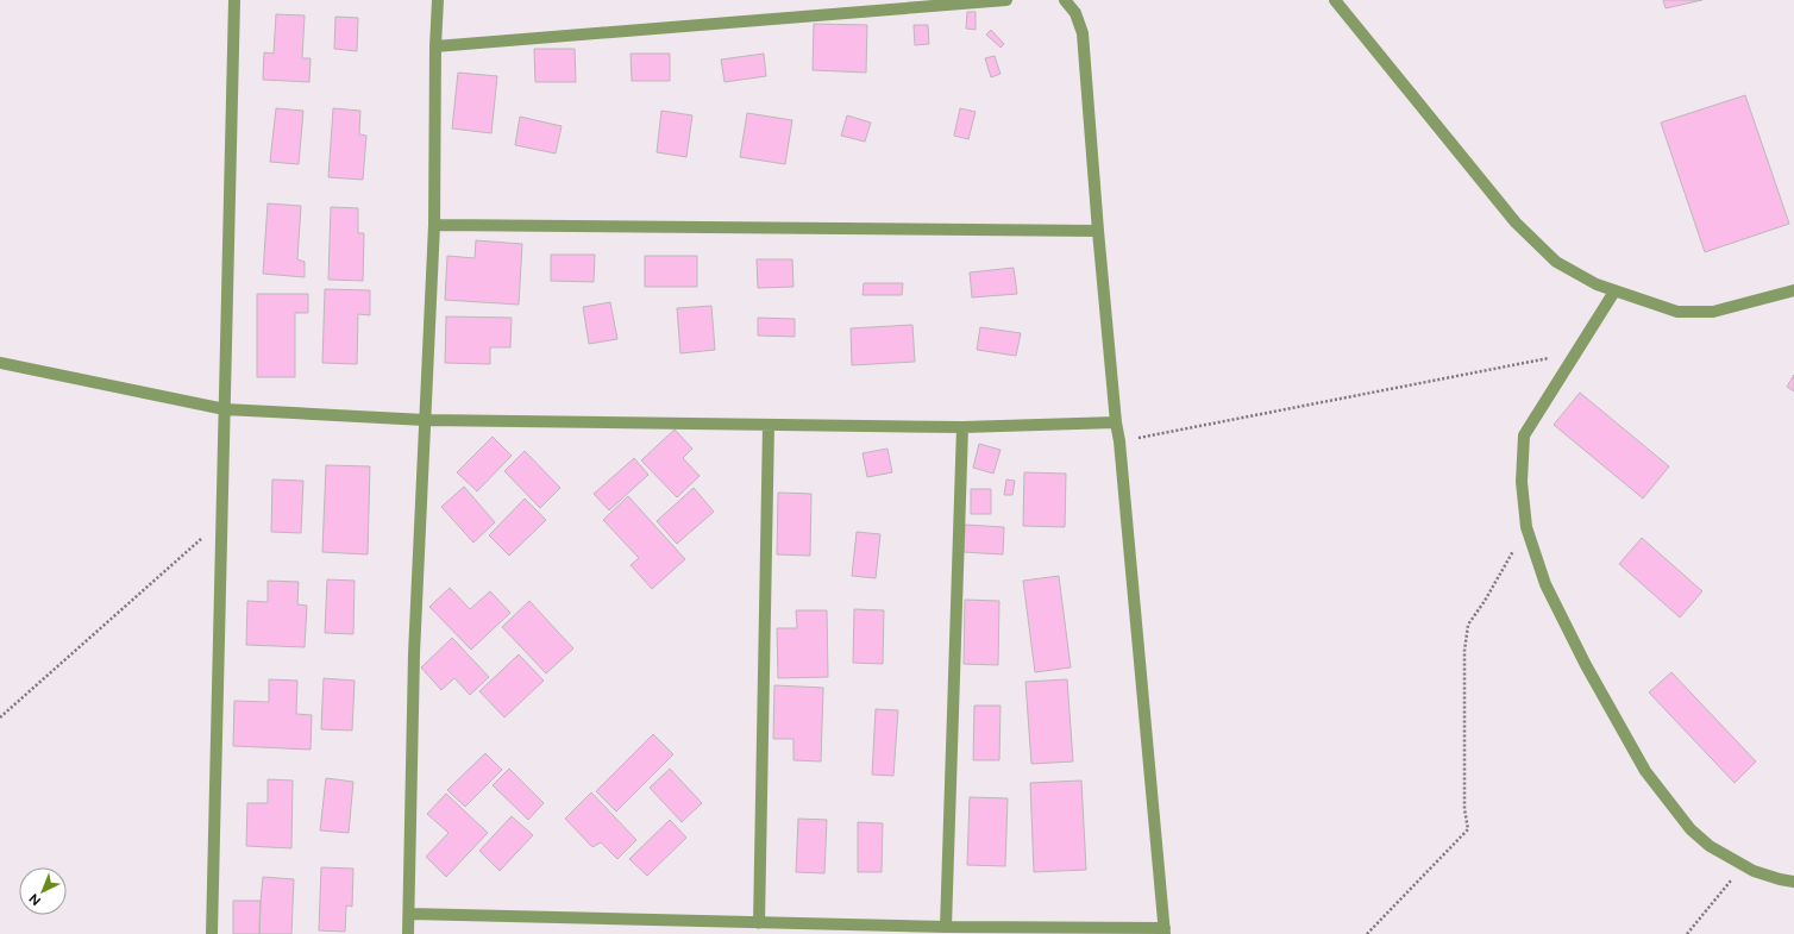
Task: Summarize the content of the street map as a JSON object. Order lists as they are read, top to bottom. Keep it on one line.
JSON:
{"north":"bottom left"}
